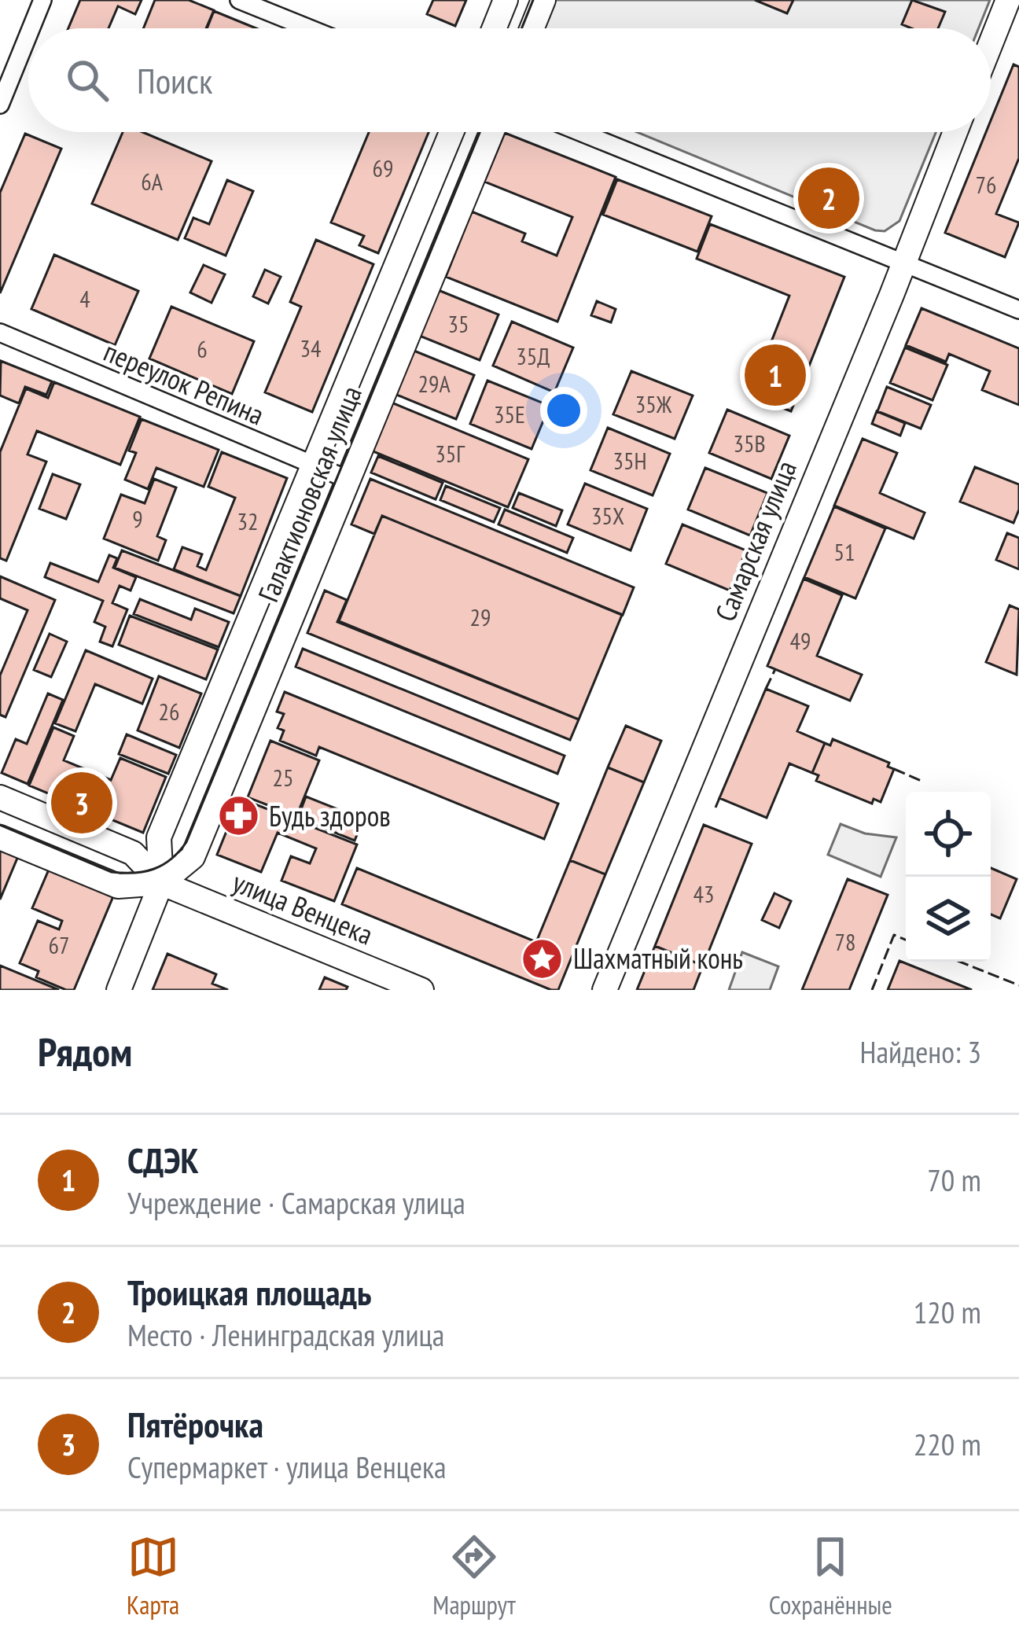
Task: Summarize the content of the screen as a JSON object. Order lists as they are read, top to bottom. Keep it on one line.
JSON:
{"streets":{"main road":["Галактионовская улица","Самарская улица","улица Венцека"],"street":["переулок Репина"]},"crossings":[["переулок Репина","Галактионовская улица"],["Галактионовская улица","улица Венцека"]],"places":{"pharmacy":["Будь здоров"],"place":["Шахматный конь"]},"house_numbers":["69","6А","76","4","35","34","6","35Д","29А","35Ж","35Е","35В","35Г","35Н","35Х","9","32","51","29","49","26","25","43","78","67"],"page":{"search":"Поиск","pins":["2","1","3"],"heading":["Рядом","Найдено: 3"],"list":[{"mark":"1","name":"СДЭК","note":"Учреждение · Самарская улица","value":"70 m"},{"mark":"2","name":"Троицкая площадь","note":"Место · Ленинградская улица","value":"120 m"},{"mark":"3","name":"Пятёрочка","note":"Супермаркет · улица Венцека","value":"220 m"}],"nav":["Карта","Маршрут","Сохранённые"]}}
